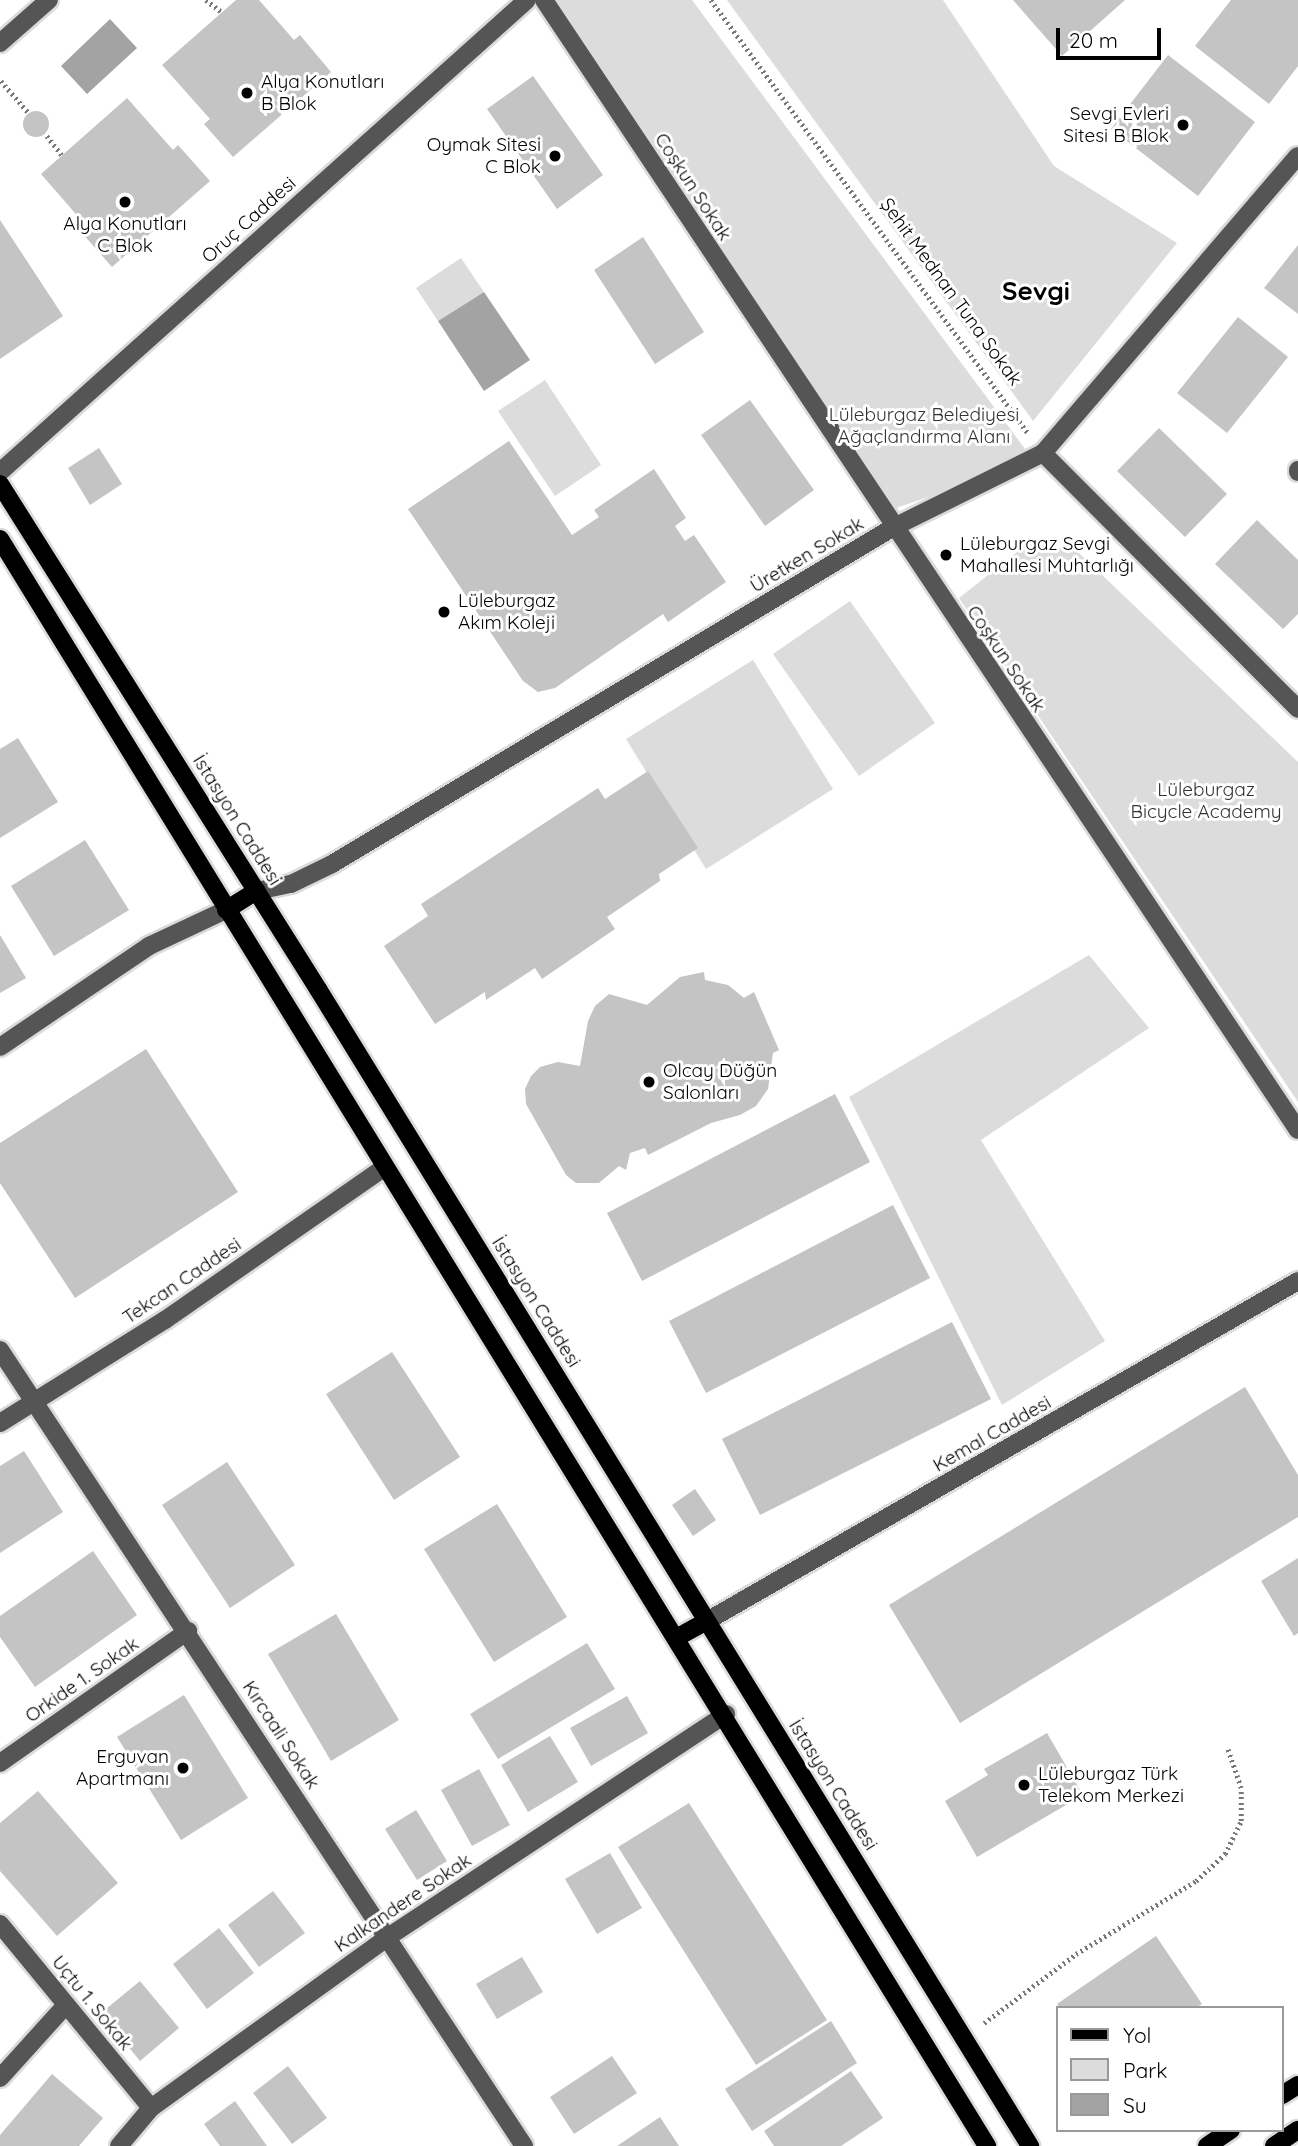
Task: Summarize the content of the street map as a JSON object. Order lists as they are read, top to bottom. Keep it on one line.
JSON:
{"streets":{"main road":["İstasyon Caddesi"],"street":["Coşkun Sokak","Oruç Caddesi","Üretken Sokak","Tekcan Caddesi","Kemal Caddesi","Orkide 1. Sokak","Kırcaali Sokak","Kalkandere Sokak","Uçtu 1. Sokak"],"path":["Şehit Mednan Tuna Sokak"]},"crossings":[["Coşkun Sokak","Üretken Sokak"],["Şehit Mednan Tuna Sokak","Üretken Sokak"],["Üretken Sokak","İstasyon Caddesi"],["İstasyon Caddesi","Kemal Caddesi"],["Tekcan Caddesi","Kırcaali Sokak"],["Orkide 1. Sokak","Kırcaali Sokak"],["Kırcaali Sokak","Kalkandere Sokak"],["Kalkandere Sokak","Uçtu 1. Sokak"]],"districts":["Sevgi"],"parks":["Lüleburgaz Belediyesi Ağaçlandırma Alanı","Lüleburgaz Bicycle Academy"],"places":["Alya Konutları B Blok","Sevgi Evleri Sitesi B Blok","Oymak Sitesi C Blok","Alya Konutları C Blok","Lüleburgaz Sevgi Mahallesi Muhtarlığı","Lüleburgaz Akım Koleji","Olcay Düğün Salonları","Erguvan Apartmanı","Lüleburgaz Türk Telekom Merkezi"],"legend":["Yol","Park","Su"],"scale_bar":"20 m"}
